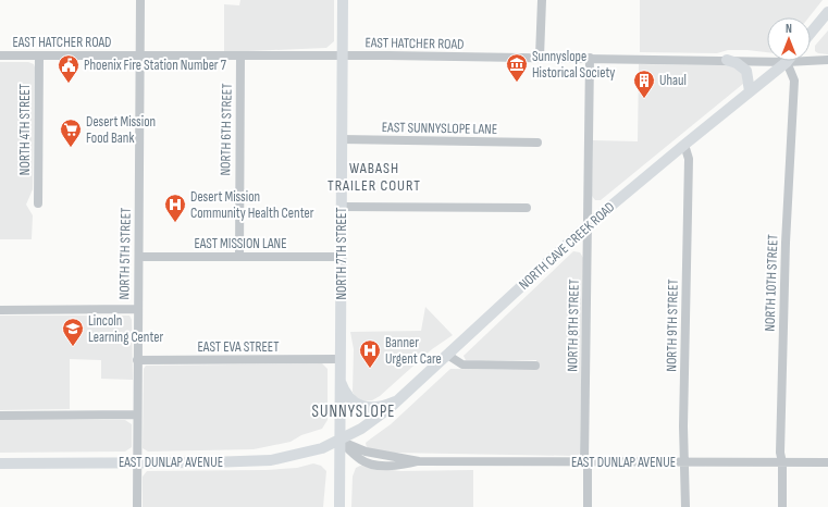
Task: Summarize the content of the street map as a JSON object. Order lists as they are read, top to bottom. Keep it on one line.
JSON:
{"streets":{"main road":["NORTH CAVE CREEK ROAD","NORTH 7TH STREET","EAST DUNLAP AVENUE"],"street":["EAST HATCHER ROAD","EAST SUNNYSLOPE LANE","NORTH 4TH STREET","NORTH 6TH STREET","EAST MISSION LANE","NORTH 5TH STREET","NORTH 10TH STREET","NORTH 8TH STREET","NORTH 9TH STREET","EAST EVA STREET"]},"crossings":[["EAST HATCHER ROAD","NORTH 4TH STREET"],["EAST HATCHER ROAD","NORTH 6TH STREET"],["EAST HATCHER ROAD","NORTH CAVE CREEK ROAD"],["EAST HATCHER ROAD","NORTH 5TH STREET"],["EAST HATCHER ROAD","NORTH 7TH STREET"],["EAST HATCHER ROAD","NORTH 10TH STREET"],["EAST HATCHER ROAD","NORTH 8TH STREET"],["EAST SUNNYSLOPE LANE","NORTH 7TH STREET"],["NORTH 6TH STREET","EAST MISSION LANE"],["EAST MISSION LANE","NORTH 5TH STREET"],["EAST MISSION LANE","NORTH 7TH STREET"],["NORTH CAVE CREEK ROAD","NORTH 7TH STREET"],["NORTH CAVE CREEK ROAD","NORTH 10TH STREET"],["NORTH CAVE CREEK ROAD","NORTH 8TH STREET"],["NORTH CAVE CREEK ROAD","NORTH 9TH STREET"],["NORTH CAVE CREEK ROAD","EAST DUNLAP AVENUE"],["NORTH 5TH STREET","EAST EVA STREET"],["NORTH 5TH STREET","EAST DUNLAP AVENUE"],["NORTH 7TH STREET","EAST EVA STREET"],["NORTH 7TH STREET","EAST DUNLAP AVENUE"],["NORTH 10TH STREET","EAST DUNLAP AVENUE"],["NORTH 8TH STREET","EAST DUNLAP AVENUE"],["NORTH 9TH STREET","EAST DUNLAP AVENUE"]],"districts":["WABASH TRAILER COURT","SUNNYSLOPE"],"places":{"museum":["Sunnyslope Historical Society"],"public building":["Phoenix Fire Station Number 7"],"building":["Uhaul"],"supermarket":["Desert Mission Food Bank"],"hospital":["Desert Mission Community Health Center","Banner Urgent Care"],"school or university":["Lincoln Learning Center"]},"north":"top"}
